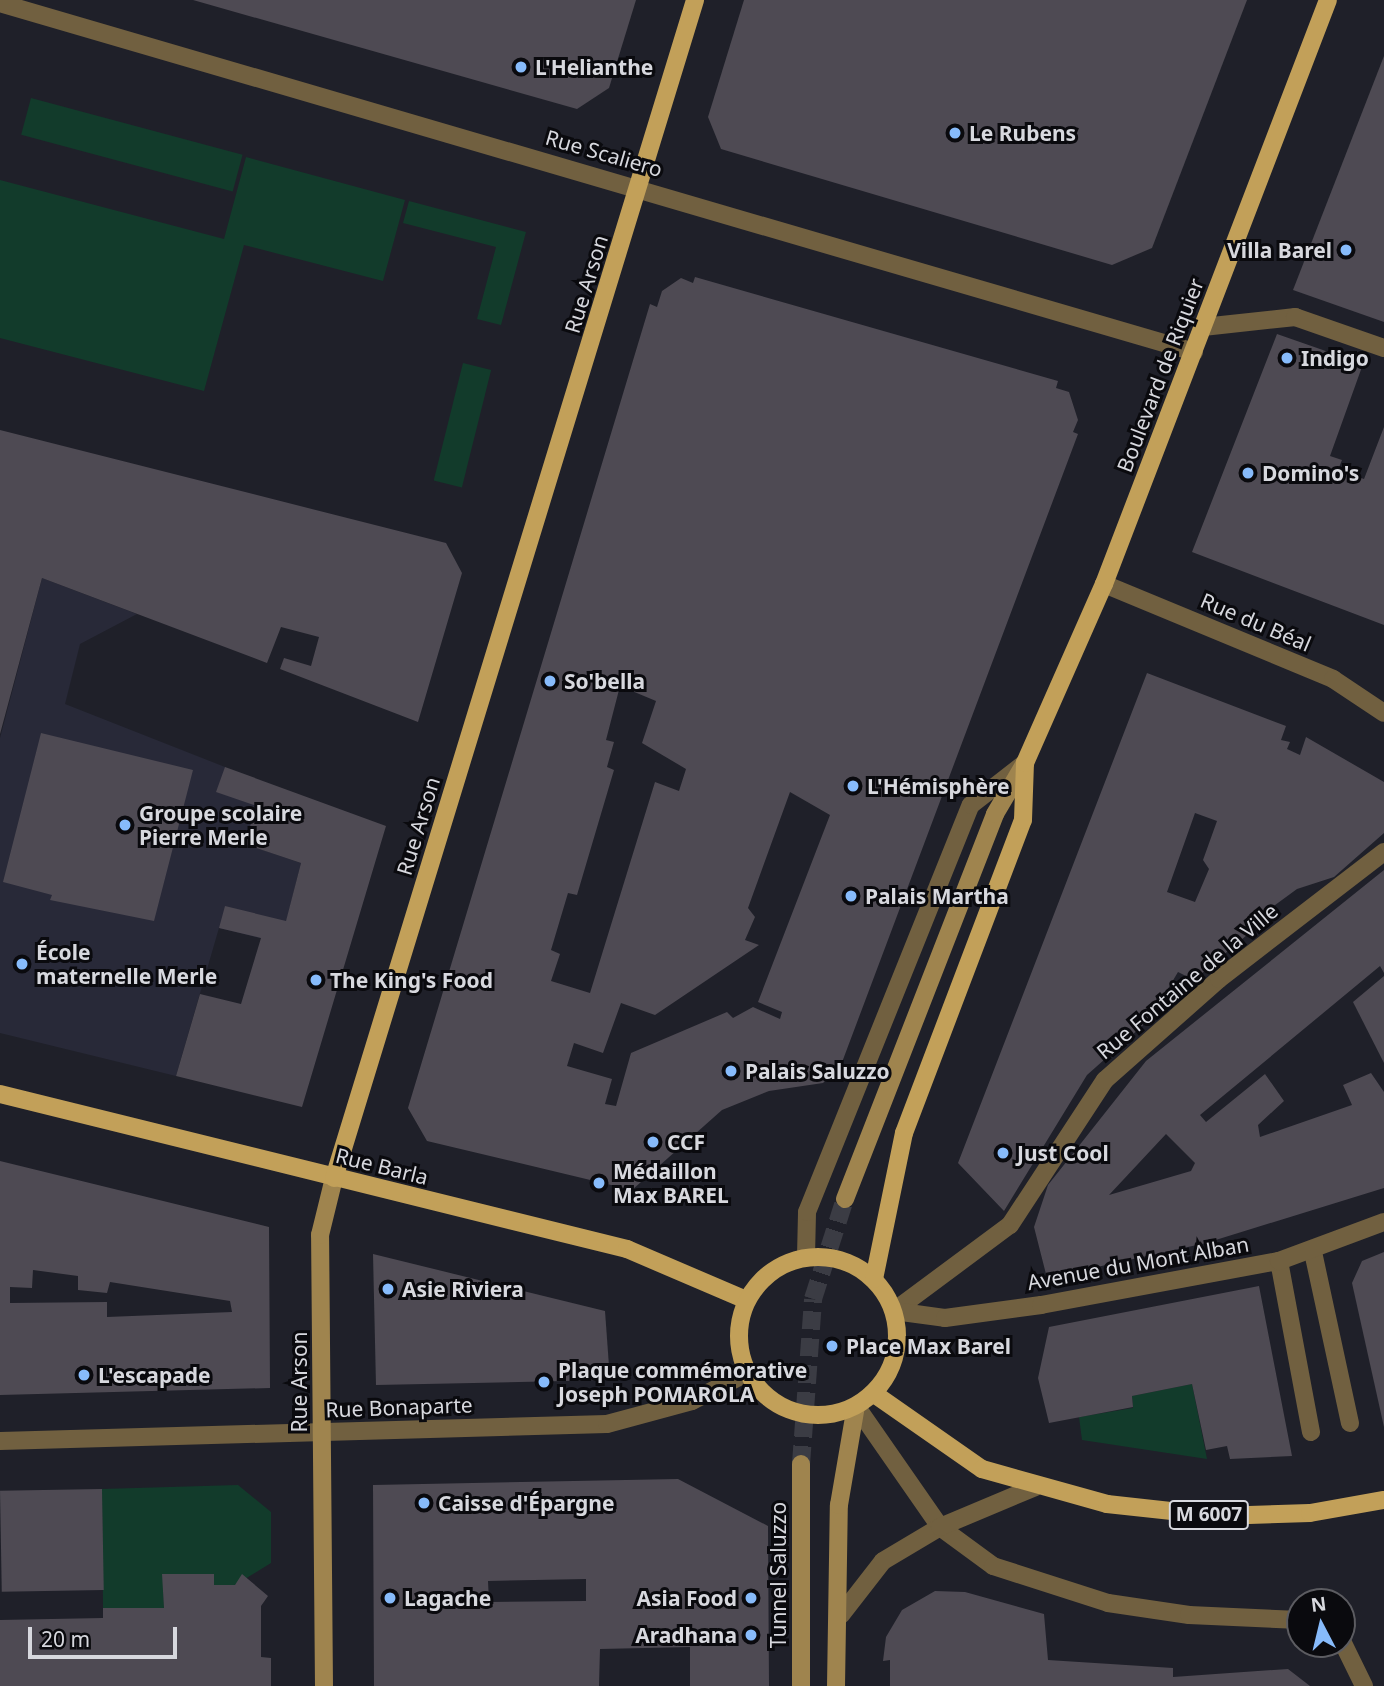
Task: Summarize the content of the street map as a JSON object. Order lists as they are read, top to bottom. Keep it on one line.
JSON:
{"streets":{"main road":["Rue Arson","Boulevard de Riquier","Rue Barla","M 6007","Tunnel Saluzzo"],"street":["Rue Scaliero","Rue du Béal","Rue Fontaine de la Ville","Avenue du Mont Alban","Rue Bonaparte"]},"crossings":[["Rue Scaliero","Rue Arson"],["Rue Scaliero","Boulevard de Riquier"],["Rue Arson","Rue Barla"],["Rue Arson","Rue Bonaparte"],["Boulevard de Riquier","Rue du Béal"],["Boulevard de Riquier","Rue Fontaine de la Ville"],["Boulevard de Riquier","Rue Barla"],["Boulevard de Riquier","Avenue du Mont Alban"],["Boulevard de Riquier","Rue Bonaparte"],["Boulevard de Riquier","M 6007"],["Rue Fontaine de la Ville","Rue Barla"],["Rue Fontaine de la Ville","Avenue du Mont Alban"],["Rue Fontaine de la Ville","Rue Bonaparte"],["Rue Fontaine de la Ville","M 6007"],["Rue Barla","Avenue du Mont Alban"],["Rue Barla","Rue Bonaparte"],["Rue Barla","M 6007"],["Avenue du Mont Alban","Rue Bonaparte"],["Avenue du Mont Alban","M 6007"],["Rue Bonaparte","M 6007"]],"places":["L'Helianthe","Le Rubens","Villa Barel","Indigo","Domino's","So'bella","L'Hémisphère","Groupe scolaire Pierre Merle","Palais Martha","École maternelle Merle","The King's Food","Palais Saluzzo","CCF","Just Cool","Médaillon Max BAREL","Asie Riviera","Place Max Barel","L'escapade","Plaque commémorative Joseph POMAROLA","Caisse d'Épargne","Lagache","Asia Food","Aradhana"],"scale_bar":"20 m","north":"top"}
